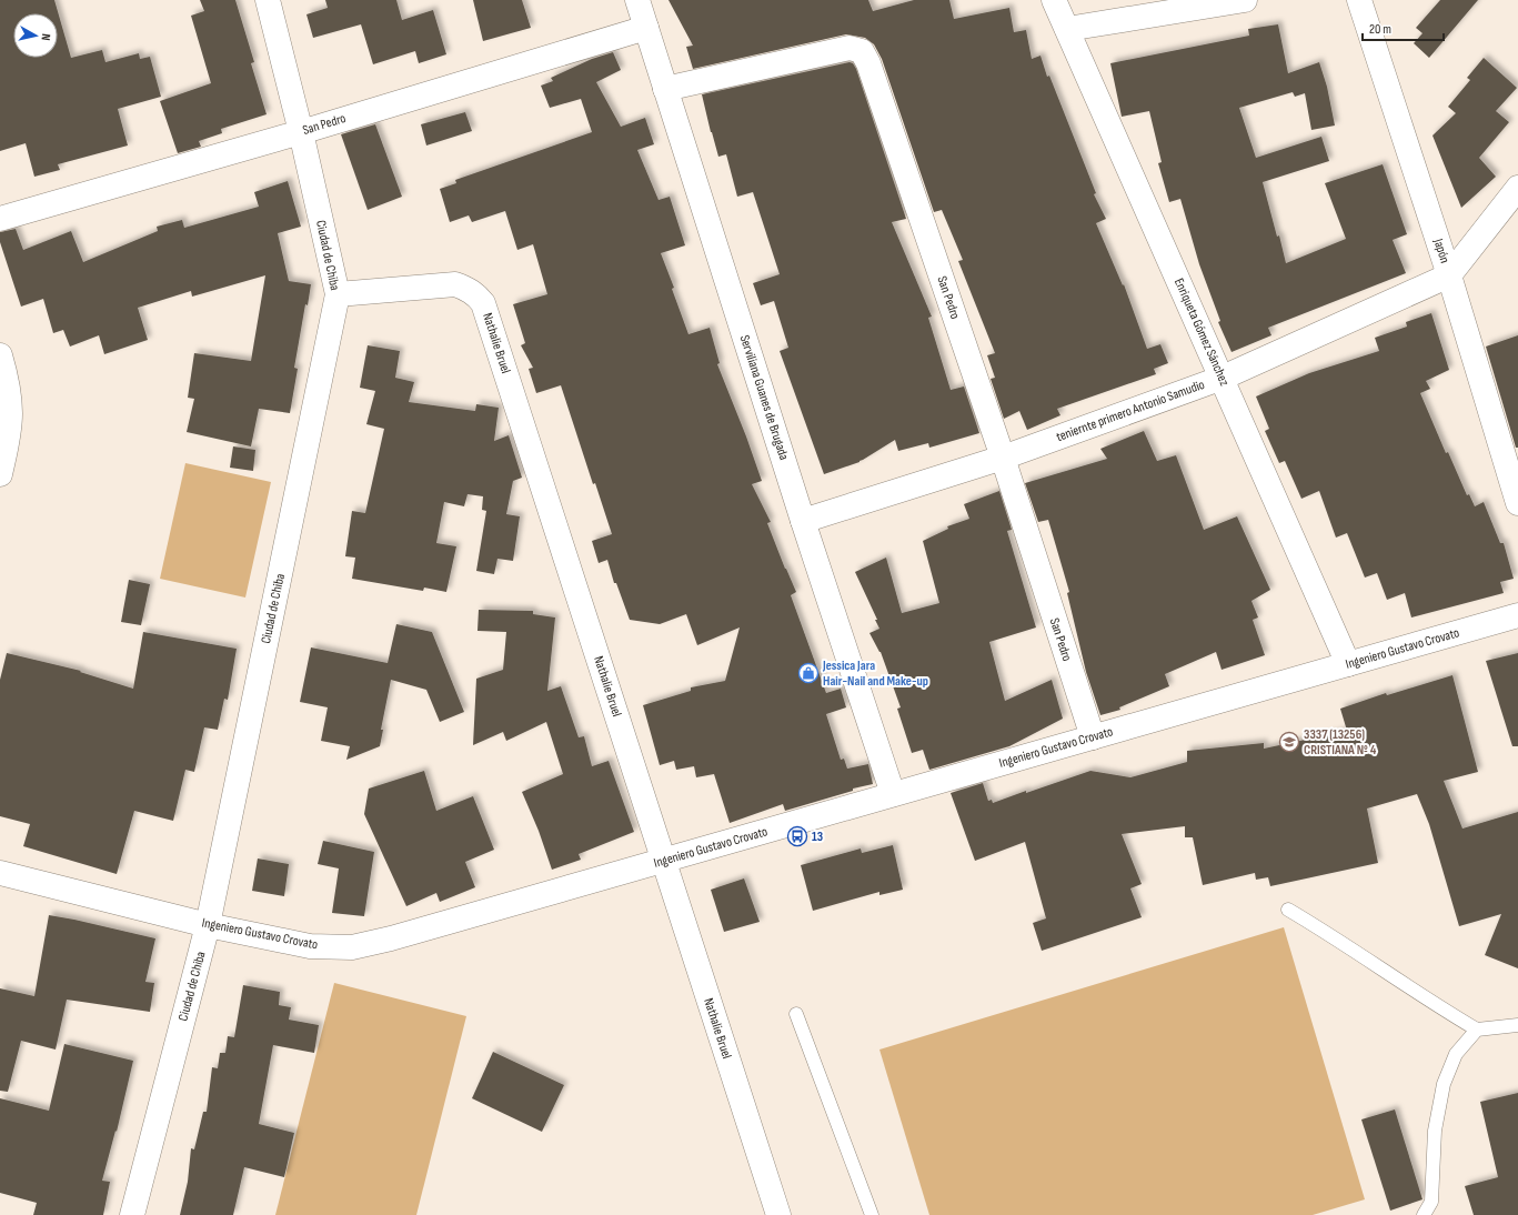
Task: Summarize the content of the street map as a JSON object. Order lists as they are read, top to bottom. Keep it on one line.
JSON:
{"streets":{"street":["San Pedro","Japón","Ciudad de Chiba","Enriqueta Gómez Sánchez","Nathalie Bruel","Serviliana Guanes de Brugada","teniernte primero Antonio Samudio","Ingeniero Gustavo Crovato"]},"crossings":[["San Pedro","Ciudad de Chiba"],["San Pedro","Serviliana Guanes de Brugada"],["San Pedro","teniernte primero Antonio Samudio"],["San Pedro","Ingeniero Gustavo Crovato"],["Japón","teniernte primero Antonio Samudio"],["Ciudad de Chiba","Nathalie Bruel"],["Ciudad de Chiba","Ingeniero Gustavo Crovato"],["Enriqueta Gómez Sánchez","teniernte primero Antonio Samudio"],["Enriqueta Gómez Sánchez","Ingeniero Gustavo Crovato"],["Nathalie Bruel","Ingeniero Gustavo Crovato"],["Serviliana Guanes de Brugada","teniernte primero Antonio Samudio"],["Serviliana Guanes de Brugada","Ingeniero Gustavo Crovato"]],"places":{"shop":["Jessica Jara Hair-Nail and Make-up"],"school or university":["3337 (13256) CRISTIANA Nº 4"],"bus stop":["13"]},"scale_bar":"20 m","north":"right"}
